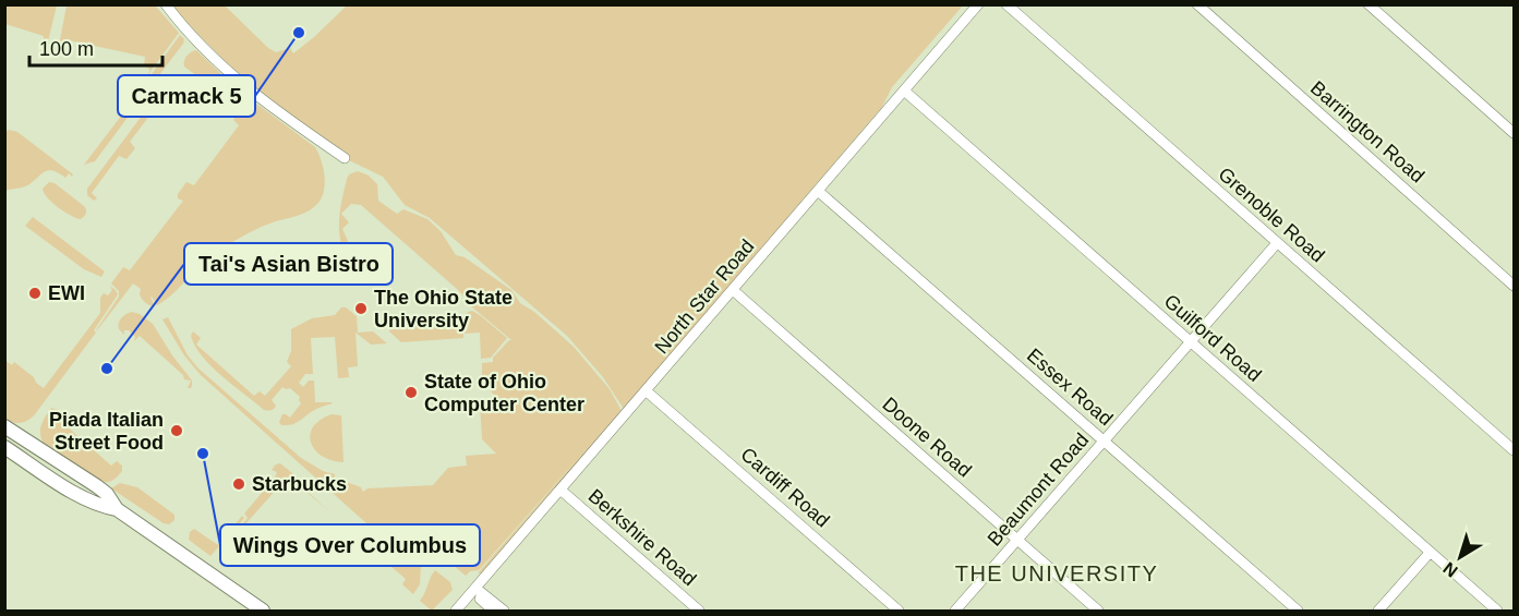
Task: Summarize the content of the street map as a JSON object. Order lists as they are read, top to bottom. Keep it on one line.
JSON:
{"streets":{"street":["Barrington Road","Grenoble Road","North Star Road","Guilford Road","Essex Road","Doone Road","Cardiff Road","Beaumont Road","Berkshire Road"]},"crossings":[["Grenoble Road","Beaumont Road"],["North Star Road","Guilford Road"],["North Star Road","Essex Road"],["North Star Road","Doone Road"],["North Star Road","Cardiff Road"],["North Star Road","Berkshire Road"],["Guilford Road","Beaumont Road"],["Essex Road","Beaumont Road"],["Doone Road","Beaumont Road"]],"districts":["THE UNIVERSITY"],"places":["Carmack 5","EWI","The Ohio State University","Tai's Asian Bistro","State of Ohio Computer Center","Piada Italian Street Food","Wings Over Columbus","Starbucks"],"scale_bar":"100 m","north":"bottom left"}
